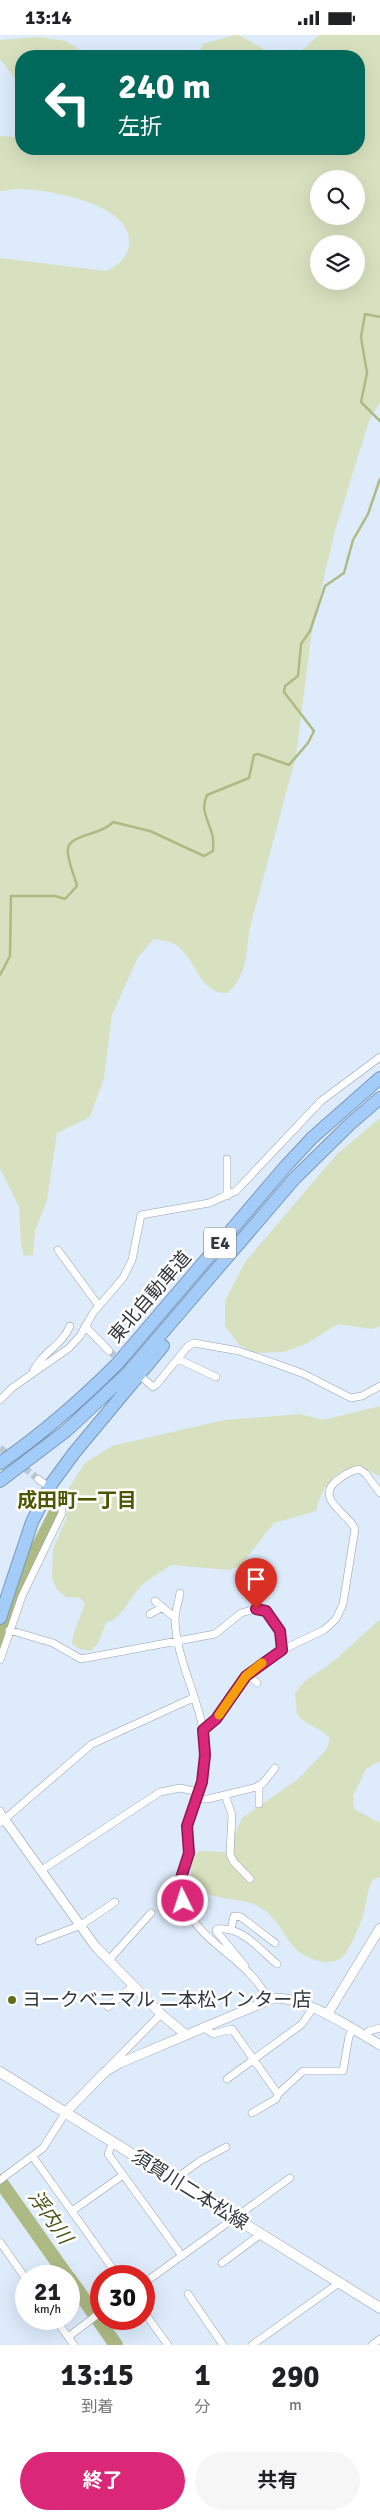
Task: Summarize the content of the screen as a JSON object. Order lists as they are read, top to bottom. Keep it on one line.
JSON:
{"streets":{"highway":["E4","東北自動車道"],"main road":["須賀川二本松線"]},"districts":["成田町一丁目"],"water":["浮内川"],"places":["ヨークベニマル 二本松インター店"],"page":{"status":"13:14","turn":["240 m","左折"],"speed":"21 km/h","limit":"30","eta":["13:15","到着","1","分","290","m"],"buttons":["終了","共有"]}}
